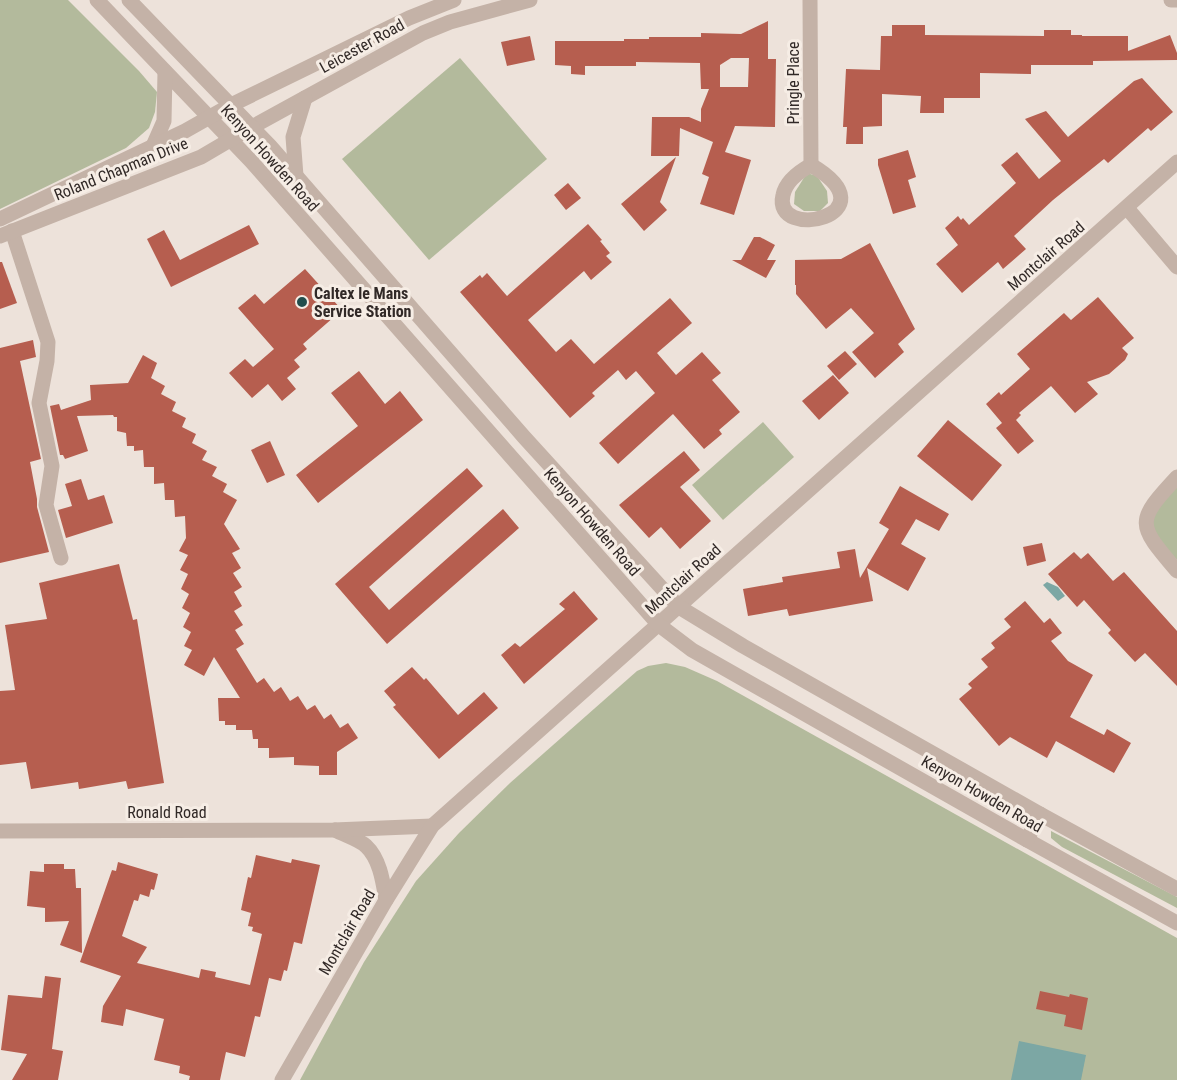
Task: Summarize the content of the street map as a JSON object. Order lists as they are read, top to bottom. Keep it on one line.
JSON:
{"streets":{"street":["Leicester Road","Pringle Place","Kenyon Howden Road","Roland Chapman Drive","Montclair Road","Ronald Road"]},"crossings":[["Leicester Road","Kenyon Howden Road"],["Leicester Road","Roland Chapman Drive"],["Kenyon Howden Road","Roland Chapman Drive"],["Kenyon Howden Road","Montclair Road"],["Montclair Road","Ronald Road"]],"places":["Caltex le Mans Service Station"]}
